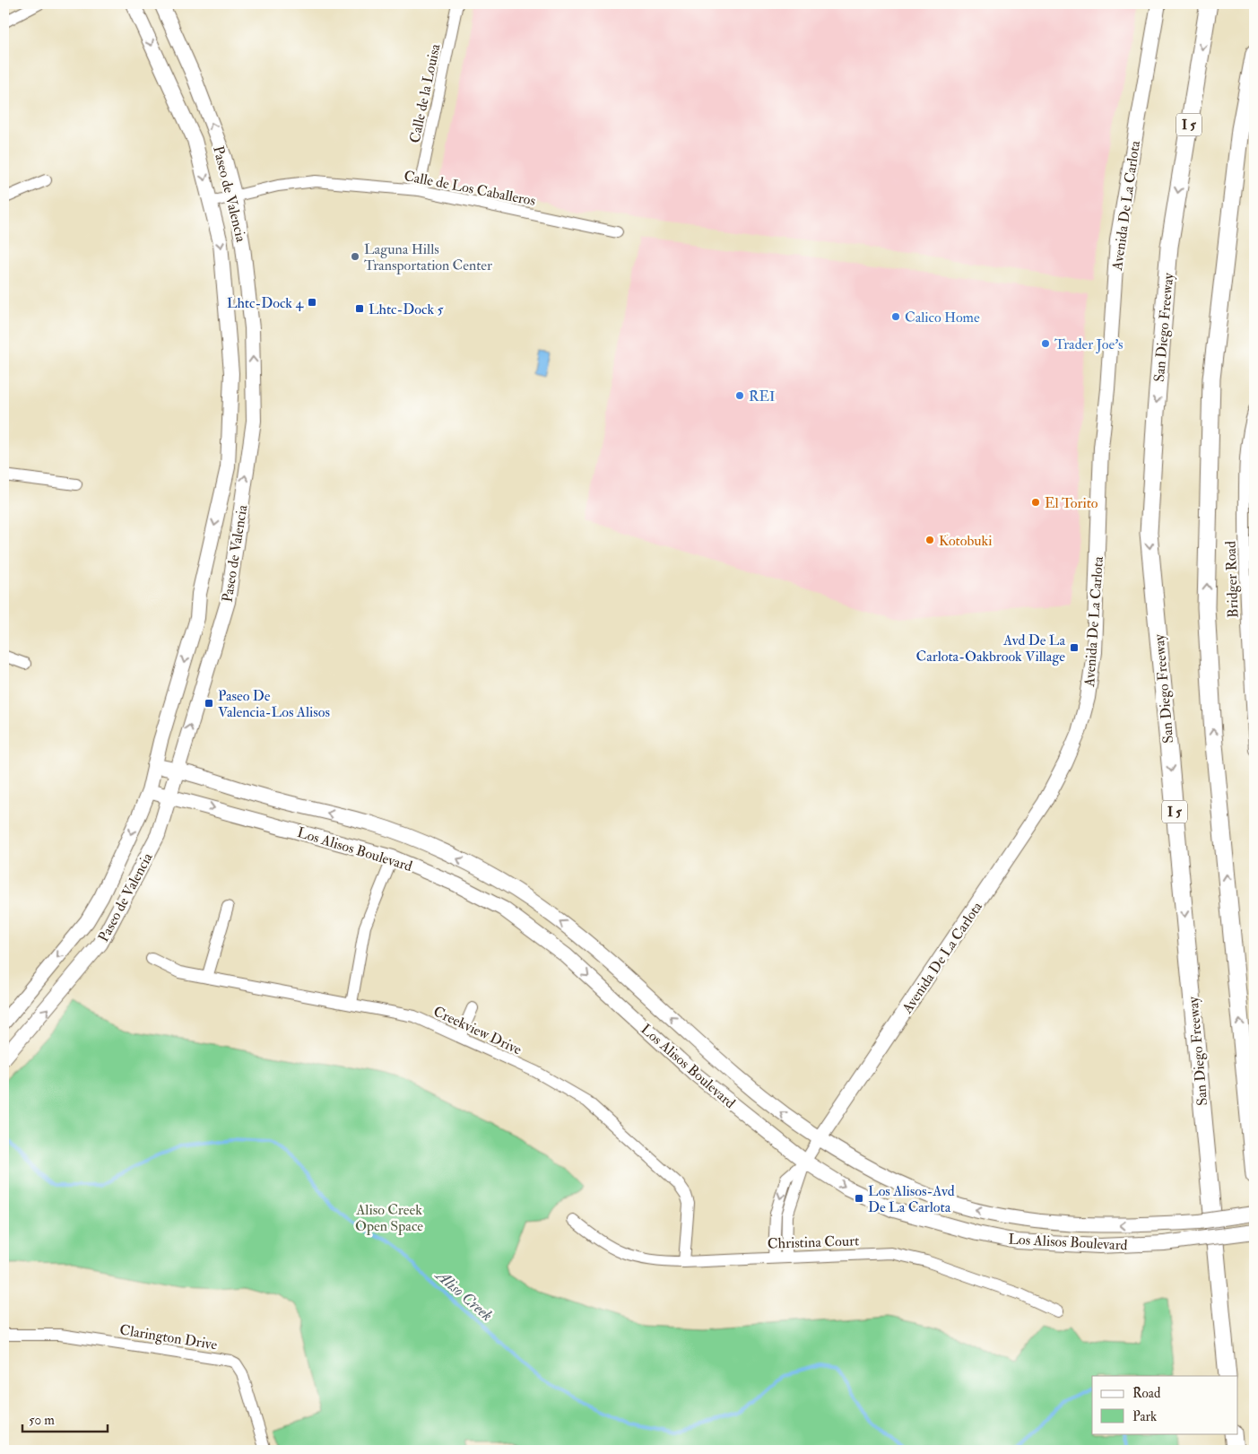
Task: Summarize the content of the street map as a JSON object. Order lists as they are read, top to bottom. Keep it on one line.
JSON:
{"streets":{"highway":["I 5","San Diego Freeway"],"main road":["Paseo de Valencia","Avenida De La Carlota","Los Alisos Boulevard"],"street":["Calle de la Louisa","Calle de Los Caballeros","Bridger Road","Creekview Drive","Christina Court","Clarington Drive"]},"crossings":[["Calle de la Louisa","Calle de Los Caballeros"],["Calle de Los Caballeros","Paseo de Valencia"],["Paseo de Valencia","Los Alisos Boulevard"],["Avenida De La Carlota","Los Alisos Boulevard"],["Avenida De La Carlota","Christina Court"],["Creekview Drive","Christina Court"]],"water":["Aliso Creek"],"parks":["Aliso Creek Open Space"],"places":{"other":["Laguna Hills Transportation Center","Calico Home","Trader Joe's","REI","El Torito","Kotobuki"],"transit":["Lhtc-Dock 4","Lhtc-Dock 5","Avd De La Carlota-Oakbrook Village","Paseo De Valencia-Los Alisos","Los Alisos-Avd De La Carlota"]},"legend":["Road","Park"],"scale_bar":"50 m"}
